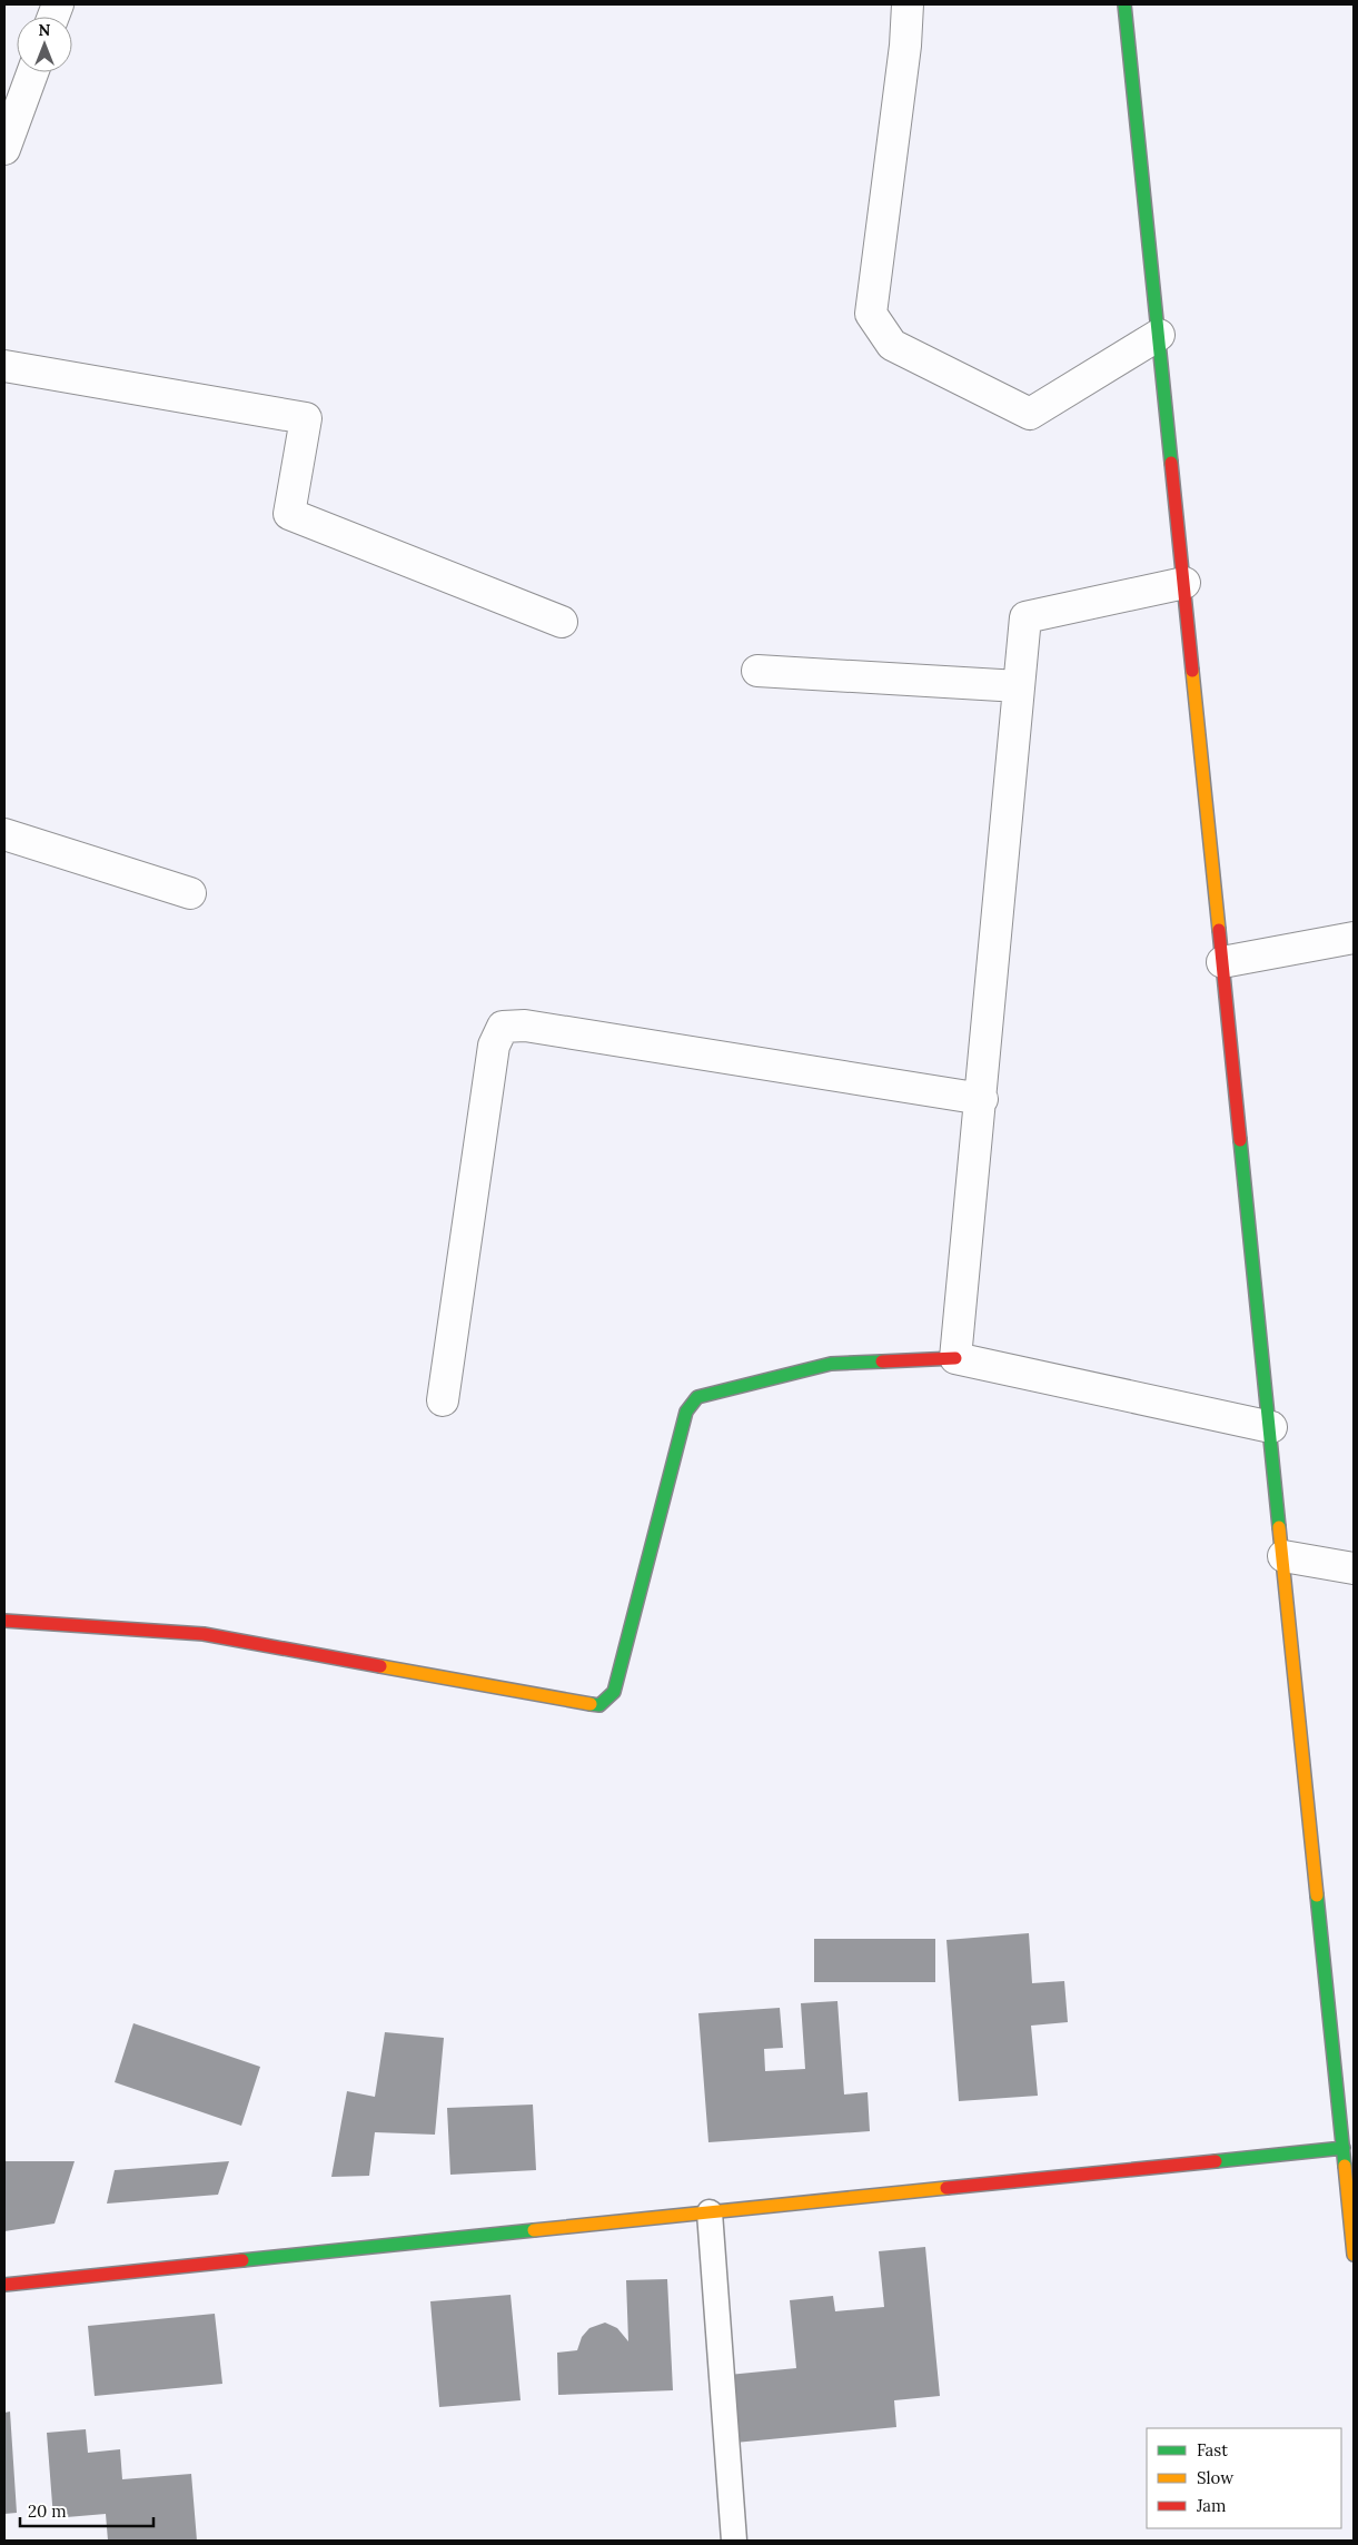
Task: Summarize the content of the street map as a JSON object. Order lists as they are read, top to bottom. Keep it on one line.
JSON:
{"legend":["Fast","Slow","Jam"],"scale_bar":"20 m","north":"top"}
